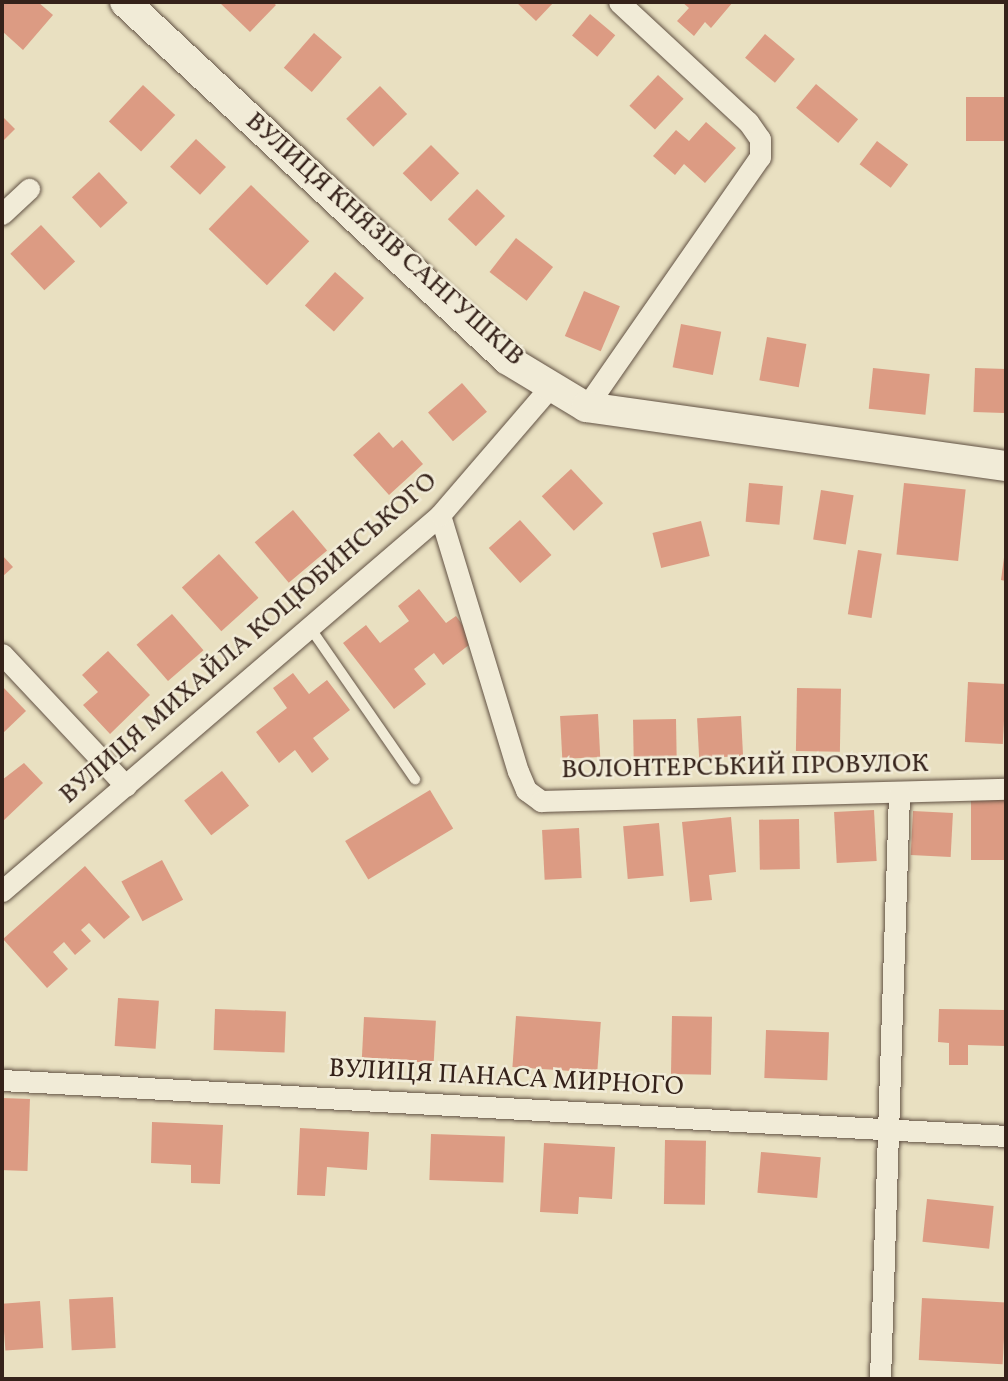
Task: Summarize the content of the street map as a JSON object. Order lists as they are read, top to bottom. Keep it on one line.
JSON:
{"streets":{"main road":["ВУЛИЦЯ КНЯЗІВ САНГУШКІВ"],"street":["ВУЛИЦЯ МИХАЙЛА КОЦЮБИНСЬКОГО","ВОЛОНТЕРСЬКИЙ ПРОВУЛОК","ВУЛИЦЯ ПАНАСА МИРНОГО"]},"crossings":[["ВУЛИЦЯ КНЯЗІВ САНГУШКІВ","ВУЛИЦЯ МИХАЙЛА КОЦЮБИНСЬКОГО"],["ВУЛИЦЯ МИХАЙЛА КОЦЮБИНСЬКОГО","ВОЛОНТЕРСЬКИЙ ПРОВУЛОК"]]}
